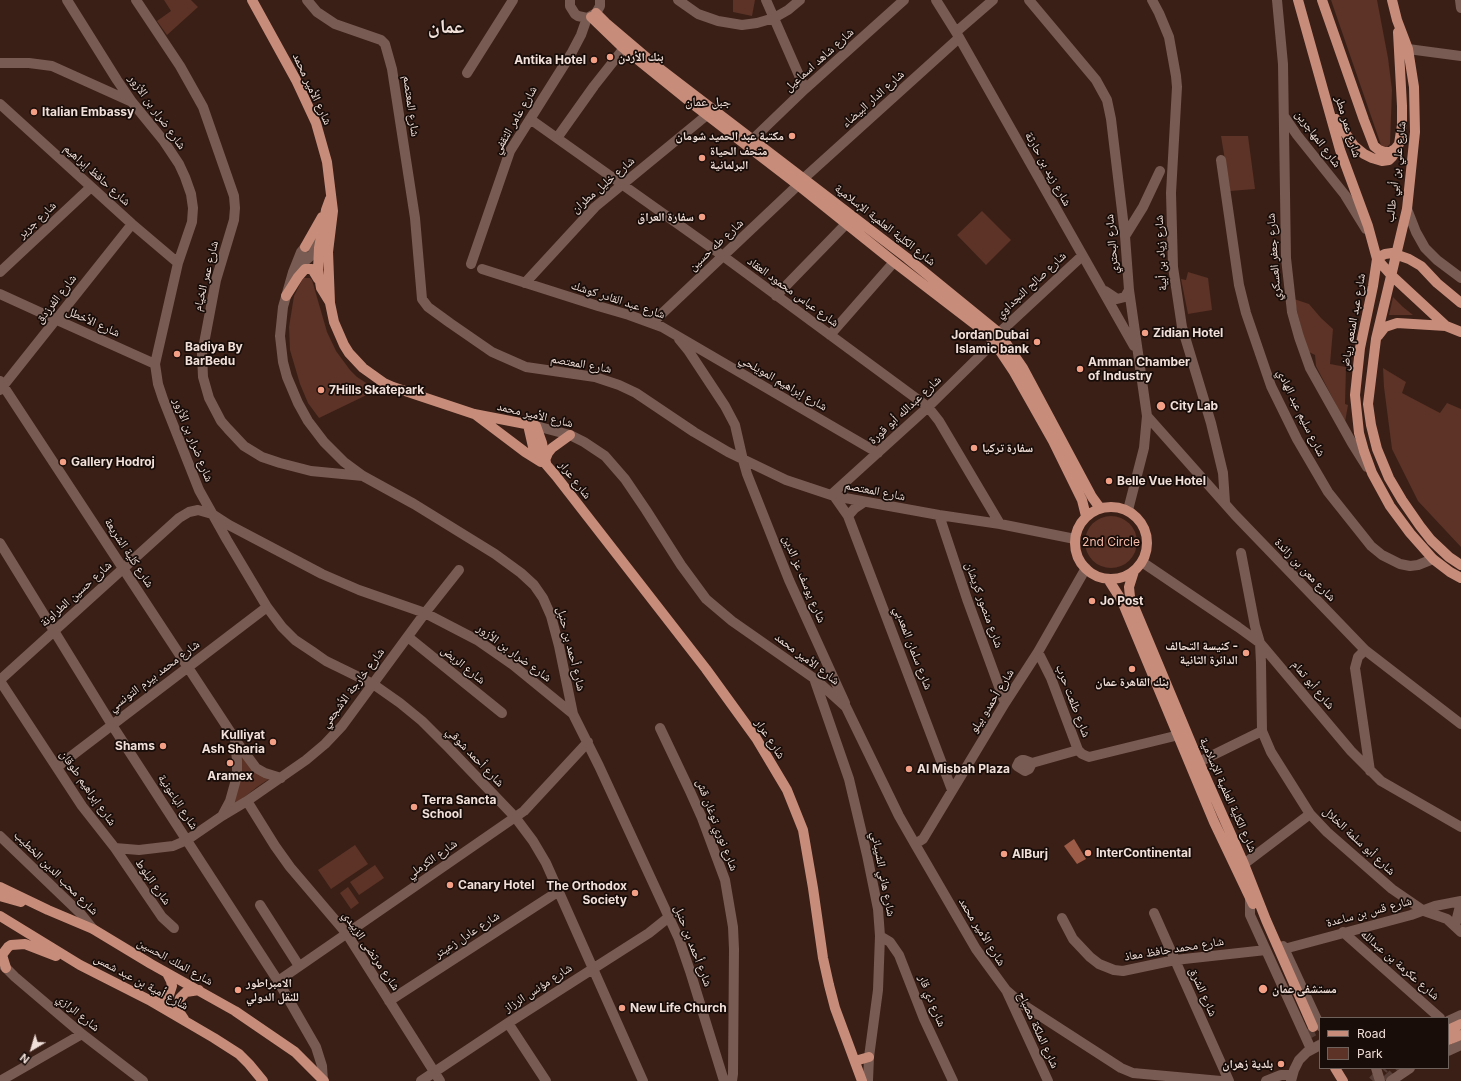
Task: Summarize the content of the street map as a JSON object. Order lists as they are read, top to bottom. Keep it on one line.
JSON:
{"streets":{"main road":["شارع الأمير محمد","شارع عمر مطر","شارع علي بن أبي طالب","شارع الكلية العلمية الإسلامية","شارع عبد المنعم رياض","شارع عرار","شارع الملك الحسين","شارع أمية بن عبد شمس"],"street":["شارع شاهد اسماعيل","شارع الدار البيضاء","شارع المعتصم","شارع ضرار بن الأزور","شارع عامر الثقفي","شارع المهاجرين","شارع زيد بن حارثة","شارع حافظ إبراهيم","شارع خليل مطران","شارع جرير","شارع البحتري","شارع طه حسين","شارع زياد بن أبية","شارع جعفر العسكري","شارع عمر الخيام","شارع صالح النجداوي","شارع عباس محمود العقاد","شارع الفرزدق","شارع عبد القادر كوشك","شارع الأخطل","شارع إبراهيم المويلحي","شارع عبدالله أبو قورة","شارع سليم عبد الهادي","شارع كلية الشريعة","شارع معن بن زائدة","شارع يوسف عز الدين","شارع حسين الطراونة","شارع منصور كريشان","شارع سلمان المعدبي","شارع أحمد بن حنبل","شارع الربض","شارع محمد بيرم التونسي","شارع أبو تمام","شارع خارجة الأشجعي","شارع أحمدو بيلو","شارع طلعت حرب","شارع أحمد شوقي","شارع إبراهيم طوقان","شارع الباعونية","شارع نوري توغان قش","شارع أبو سلمة الخلال","شارع الكرملي","شارع محب الدين الخطيب","شارع هاني الشيباني","شارع البلوط","شارع قس بن ساعدة","شارع عادل زعيتر","شارع محمد حافظ معاذ","شارع مرتضى الزبيدي","شارع عكرمة بن عبدالله","شارع مؤنس الرزاز","شارع الشرق","شارع ذي قار","شارع الرازي","شارع الملكة مصباح"]},"crossings":[["شارع شاهد اسماعيل","شارع الكلية العلمية الإسلامية"],["شارع الأمير محمد","شارع عرار"],["شارع الأمير محمد","شارع يوسف عز الدين"],["شارع الأمير محمد","شارع أحمدو بيلو"],["شارع الأمير محمد","شارع هاني الشيباني"],["شارع الأمير محمد","شارع الملكة مصباح"],["شارع الدار البيضاء","شارع زيد بن حارثة"],["شارع الدار البيضاء","شارع الكلية العلمية الإسلامية"],["شارع الدار البيضاء","شارع طه حسين"],["شارع المعتصم","شارع الكلية العلمية الإسلامية"],["شارع المعتصم","شارع البحتري"],["شارع المعتصم","شارع عباس محمود العقاد"],["شارع المعتصم","شارع عبد القادر كوشك"],["شارع المعتصم","شارع عبدالله أبو قورة"],["شارع المعتصم","شارع يوسف عز الدين"],["شارع المعتصم","شارع منصور كريشان"],["شارع المعتصم","شارع سلمان المعدبي"],["شارع المعتصم","شارع أبو تمام"],["شارع المعتصم","شارع أحمدو بيلو"],["شارع ضرار بن الأزور","شارع حافظ إبراهيم"],["شارع ضرار بن الأزور","شارع الأخطل"],["شارع ضرار بن الأزور","شارع حسين الطراونة"],["شارع ضرار بن الأزور","شارع أحمد بن حنبل"],["شارع ضرار بن الأزور","شارع خارجة الأشجعي"],["شارع ضرار بن الأزور","شارع أحمد شوقي"],["شارع عامر الثقفي","شارع الكلية العلمية الإسلامية"],["شارع عامر الثقفي","شارع عباس محمود العقاد"],["شارع عمر مطر","شارع المهاجرين"],["شارع عمر مطر","شارع عبد المنعم رياض"],["شارع المهاجرين","شارع جعفر العسكري"],["شارع زيد بن حارثة","شارع البحتري"],["شارع زيد بن حارثة","شارع صالح النجداوي"],["شارع حافظ إبراهيم","شارع جرير"],["شارع حافظ إبراهيم","شارع الفرزدق"],["شارع خليل مطران","شارع الكلية العلمية الإسلامية"],["شارع خليل مطران","شارع عباس محمود العقاد"],["شارع خليل مطران","شارع عبد القادر كوشك"],["شارع الكلية العلمية الإسلامية","شارع البحتري"],["شارع الكلية العلمية الإسلامية","شارع طه حسين"],["شارع الكلية العلمية الإسلامية","شارع صالح النجداوي"],["شارع الكلية العلمية الإسلامية","شارع عبدالله أبو قورة"],["شارع الكلية العلمية الإسلامية","شارع أبو تمام"],["شارع الكلية العلمية الإسلامية","شارع أحمدو بيلو"],["شارع الكلية العلمية الإسلامية","شارع طلعت حرب"],["شارع البحتري","شارع معن بن زائدة"],["شارع البحتري","شارع أبو تمام"],["شارع البحتري","شارع أحمدو بيلو"],["شارع طه حسين","شارع عباس محمود العقاد"],["شارع طه حسين","شارع عبد القادر كوشك"],["شارع زياد بن أبية","شارع معن بن زائدة"],["شارع جعفر العسكري","شارع عبد المنعم رياض"],["شارع عمر الخيام","شارع أحمد بن حنبل"],["شارع عباس محمود العقاد","شارع عبدالله أبو قورة"],["شارع الفرزدق","شارع الأخطل"],["شارع الفرزدق","شارع كلية الشريعة"],["شارع عبد القادر كوشك","شارع إبراهيم المويلحي"],["شارع عبد القادر كوشك","شارع يوسف عز الدين"],["شارع عبد المنعم رياض","شارع سليم عبد الهادي"],["شارع إبراهيم المويلحي","شارع عبدالله أبو قورة"],["شارع عبدالله أبو قورة","شارع سلمان المعدبي"],["شارع كلية الشريعة","شارع حسين الطراونة"],["شارع كلية الشريعة","شارع محمد بيرم التونسي"],["شارع كلية الشريعة","شارع خارجة الأشجعي"],["شارع حسين الطراونة","شارع أحمد شوقي"],["شارع حسين الطراونة","شارع إبراهيم طوقان"],["شارع حسين الطراونة","شارع الباعونية"],["شارع منصور كريشان","شارع أحمدو بيلو"],["شارع سلمان المعدبي","شارع أحمدو بيلو"],["شارع أحمد بن حنبل","شارع الكرملي"],["شارع أحمد بن حنبل","شارع مؤنس الرزاز"],["شارع الربض","شارع خارجة الأشجعي"],["شارع محمد بيرم التونسي","شارع أحمد شوقي"],["شارع محمد بيرم التونسي","شارع إبراهيم طوقان"],["شارع محمد بيرم التونسي","شارع الباعونية"],["شارع أبو تمام","شارع أحمدو بيلو"],["شارع أبو تمام","شارع أبو سلمة الخلال"],["شارع خارجة الأشجعي","شارع أحمد شوقي"],["شارع خارجة الأشجعي","شارع الباعونية"],["شارع خارجة الأشجعي","شارع مرتضى الزبيدي"],["شارع أحمدو بيلو","شارع طلعت حرب"],["شارع أحمد شوقي","شارع الكرملي"],["شارع أحمد شوقي","شارع عادل زعيتر"],["شارع أحمد شوقي","شارع مؤنس الرزاز"],["شارع إبراهيم طوقان","شارع البلوط"],["شارع الباعونية","شارع الكرملي"],["شارع الباعونية","شارع الملك الحسين"],["شارع أبو سلمة الخلال","شارع قس بن ساعدة"],["شارع الكرملي","شارع مرتضى الزبيدي"],["شارع محب الدين الخطيب","شارع الملك الحسين"],["شارع هاني الشيباني","شارع ذي قار"],["شارع قس بن ساعدة","شارع عكرمة بن عبدالله"],["شارع عادل زعيتر","شارع مرتضى الزبيدي"],["شارع محمد حافظ معاذ","شارع الشرق"],["شارع مرتضى الزبيدي","شارع مؤنس الرزاز"]],"districts":["عمان","جبل عمان"],"parks":["2nd Circle"],"places":["بنك الأردن","Antika Hotel","Italian Embassy","مكتبة عبد الحميد شومان","متحف الحياة البرلمانية","سفارة العراق","Zidian Hotel","Jordan Dubai Islamic bank","Badiya By BarBedu","Amman Chamber of Industry","7Hills Skatepark","City Lab","سفارة تركيا","Gallery Hodroj","Belle Vue Hotel","Jo Post","كنيسة التحالف - الدائرة الثانية","بنك القاهرة عمان","Kulliyat Ash Sharia","Shams","Aramex","Al Misbah Plaza","Terra Sancta School","InterContinental","AlBurj","Canary Hotel","The Orthodox Society","مستشفى عمان","الامبراطور للنقل الدولي","New Life Church","بلدية زهران"],"legend":["Road","Park"],"north":"bottom left"}
